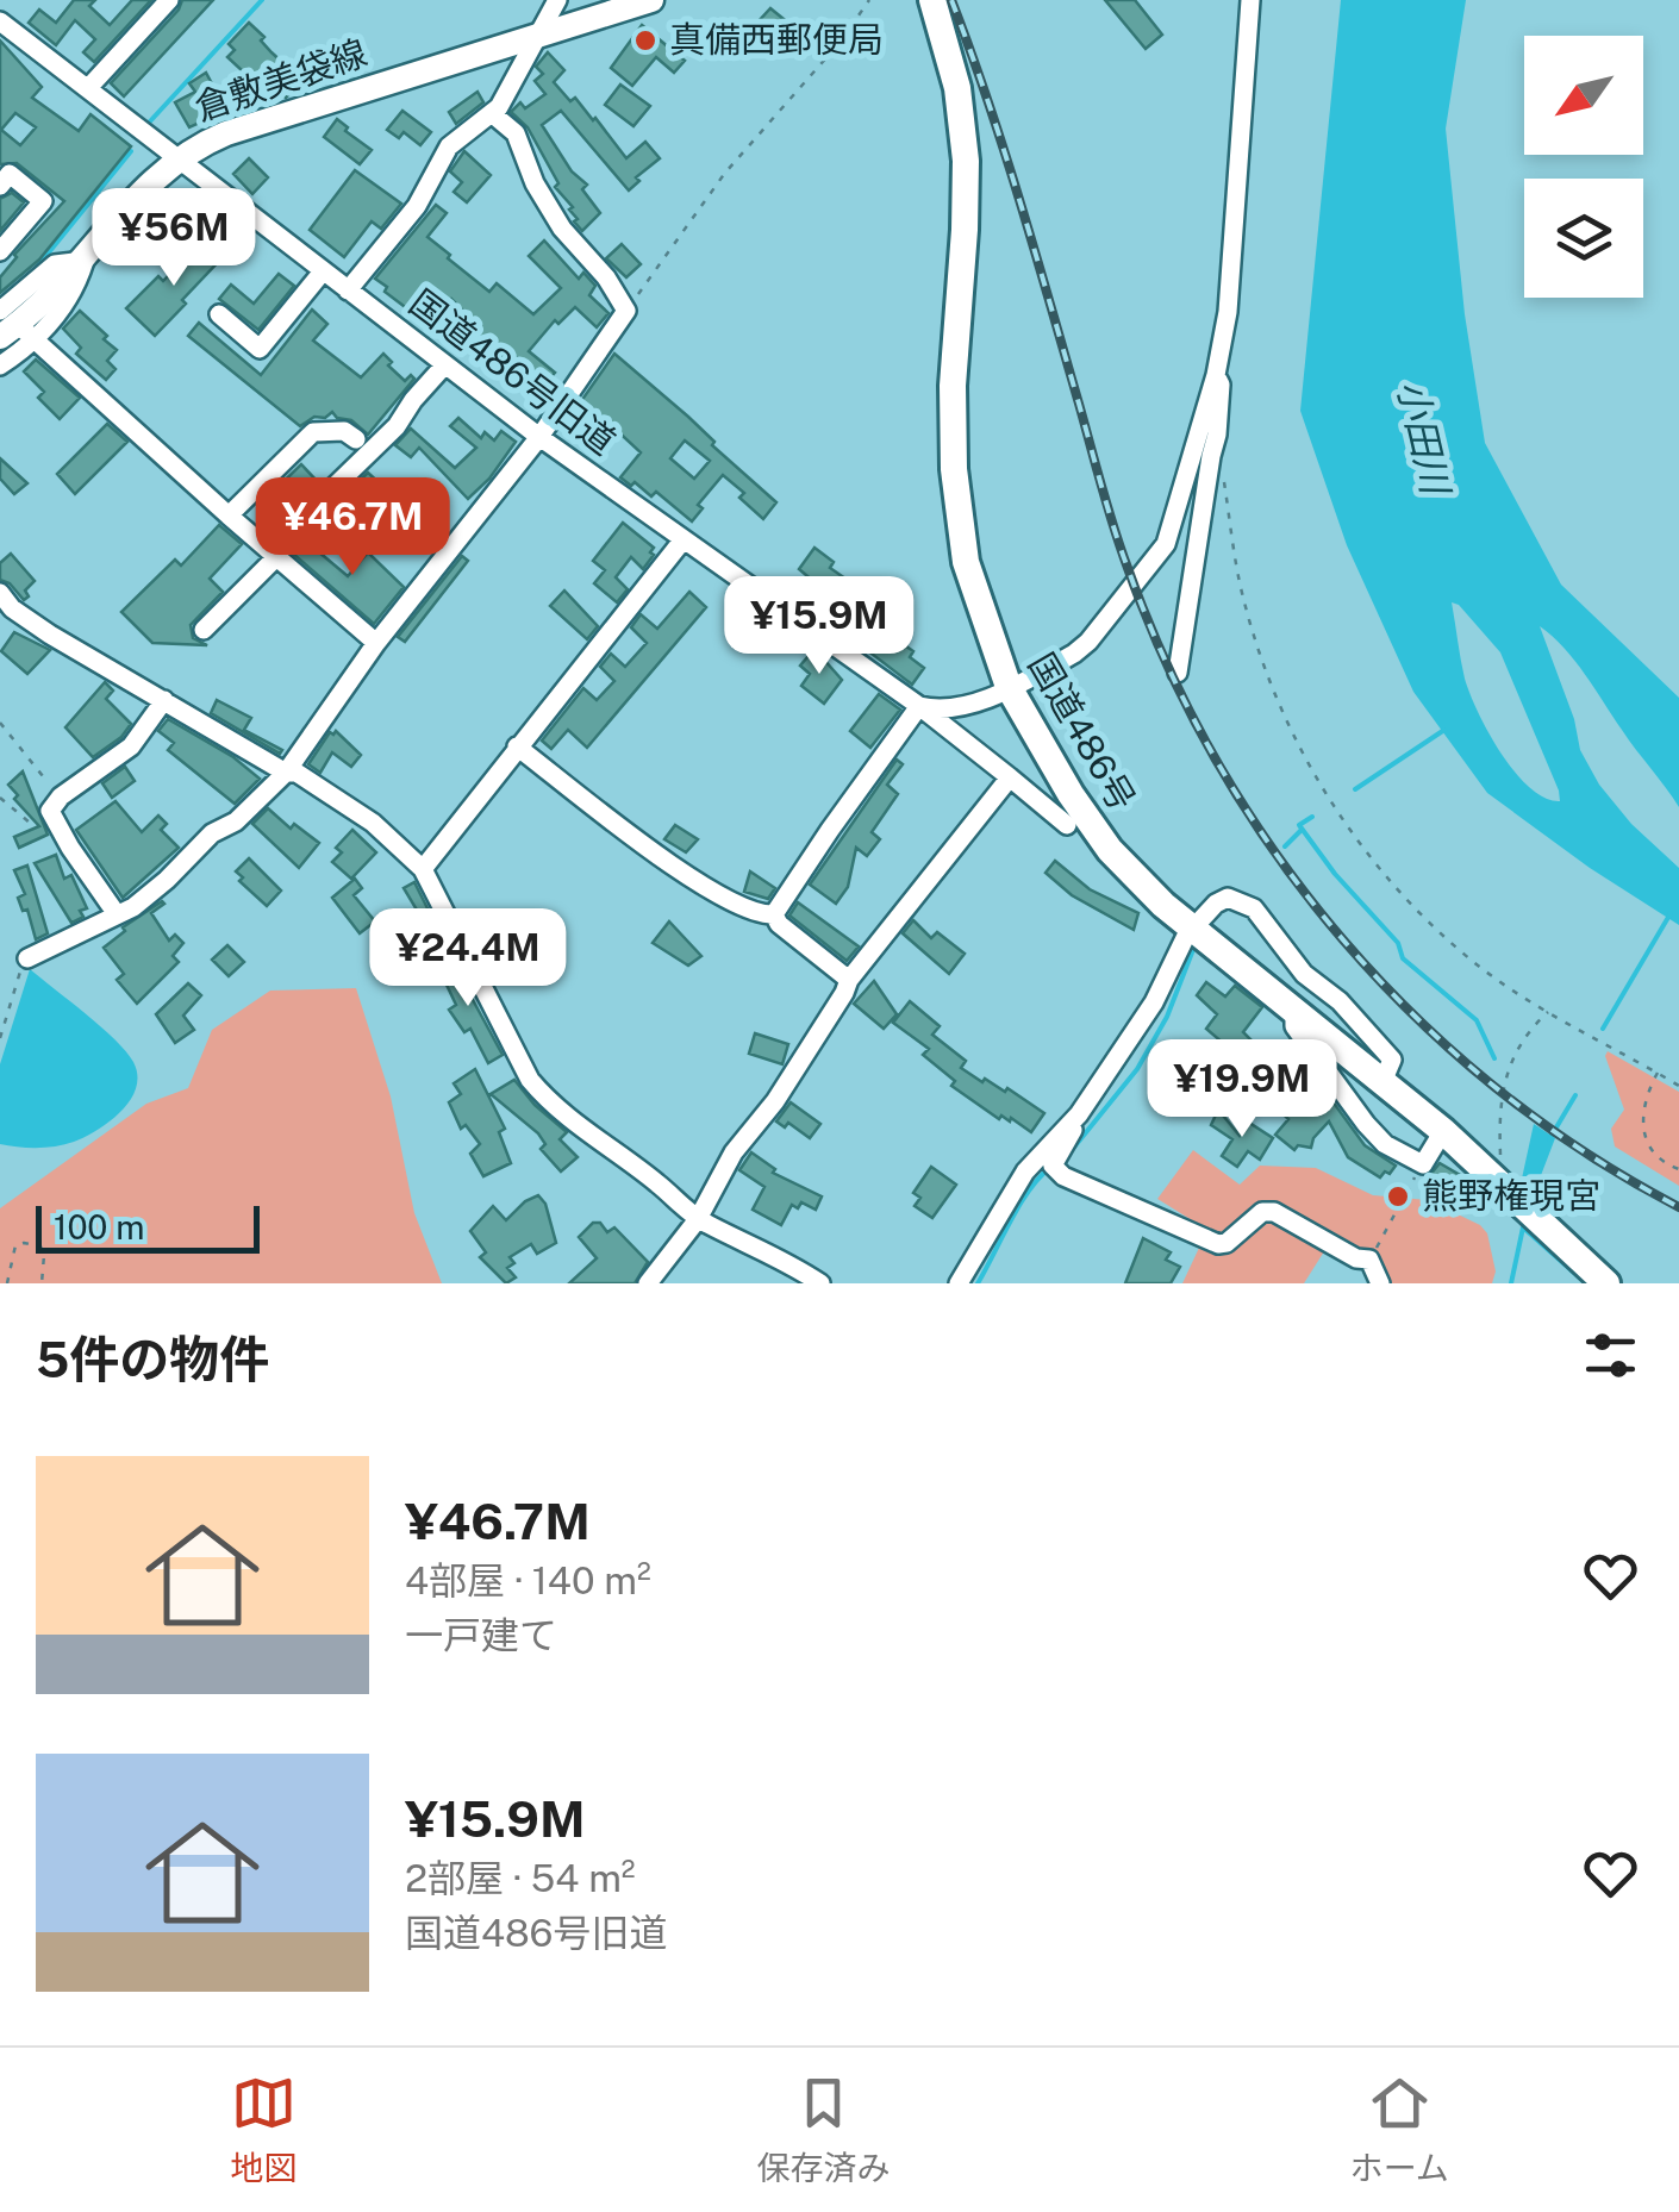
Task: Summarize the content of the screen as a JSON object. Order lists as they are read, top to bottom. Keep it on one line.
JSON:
{"streets":{"highway":["国道486号"],"main road":["倉敷美袋線"],"street":["国道486号旧道"]},"crossings":[["倉敷美袋線","国道486号旧道"]],"water":["小田川"],"places":["真備西郵便局","熊野権現宮"],"scale_bar":"100 m","north":"bottom left","page":{"price":["¥56M","¥46.7M","¥15.9M","¥24.4M","¥19.9M"],"scale":"100 m","heading":"5件の物件","list":[{"name":"¥46.7M","note":"4部屋 · 140 m² · 一戸建て"},{"name":"¥15.9M","note":"2部屋 · 54 m² · 国道486号旧道"}],"tabs":["地図","保存済み","ホーム"]}}
